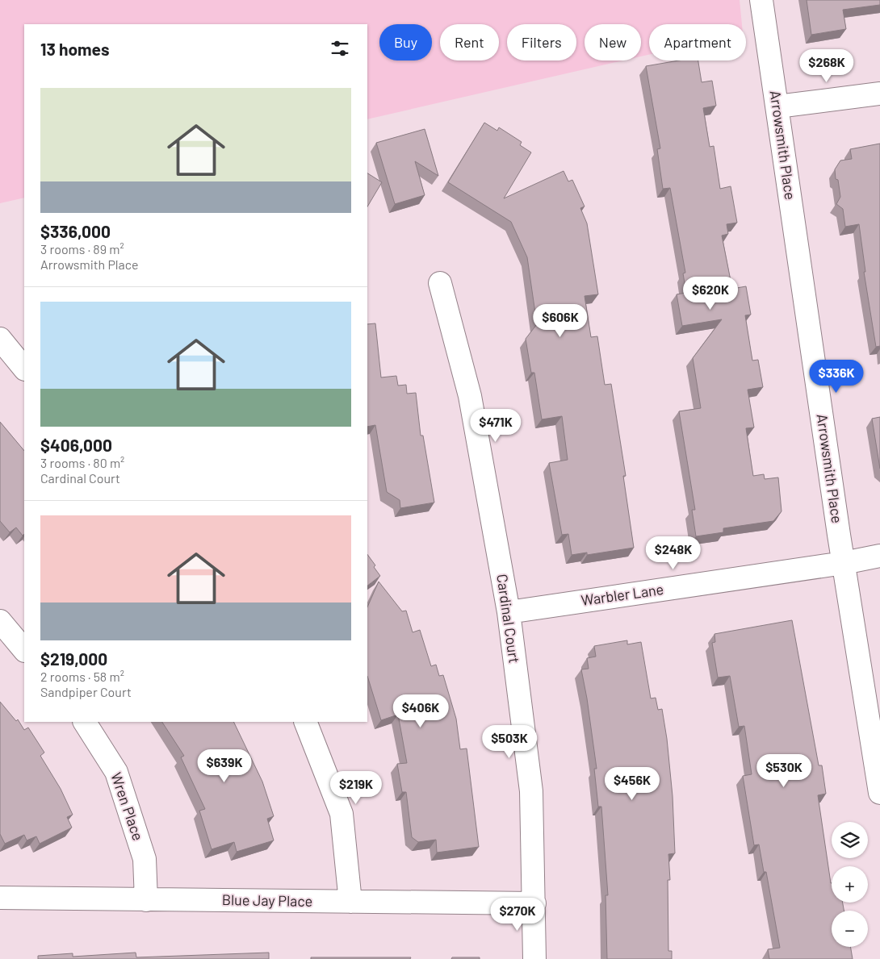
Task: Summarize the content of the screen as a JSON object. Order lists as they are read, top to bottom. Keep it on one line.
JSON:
{"streets":{"street":["Arrowsmith Place","Warbler Lane","Cardinal Court","Wren Place","Blue Jay Place"]},"crossings":[["Arrowsmith Place","Warbler Lane"],["Warbler Lane","Cardinal Court"],["Cardinal Court","Blue Jay Place"],["Wren Place","Blue Jay Place"]],"page":{"chip":["Buy","Rent","Filters","New","Apartment"],"heading":"13 homes","price":["$268K","$620K","$606K","$336K","$471K","$248K","$406K","$503K","$639K","$530K","$456K","$219K","$270K"],"list":[{"name":"$336,000","note":"3 rooms · 89 m² · Arrowsmith Place"},{"name":"$406,000","note":"3 rooms · 80 m² · Cardinal Court"},{"name":"$219,000","note":"2 rooms · 58 m² · Sandpiper Court"}],"map_buttons":["+","−"]}}
